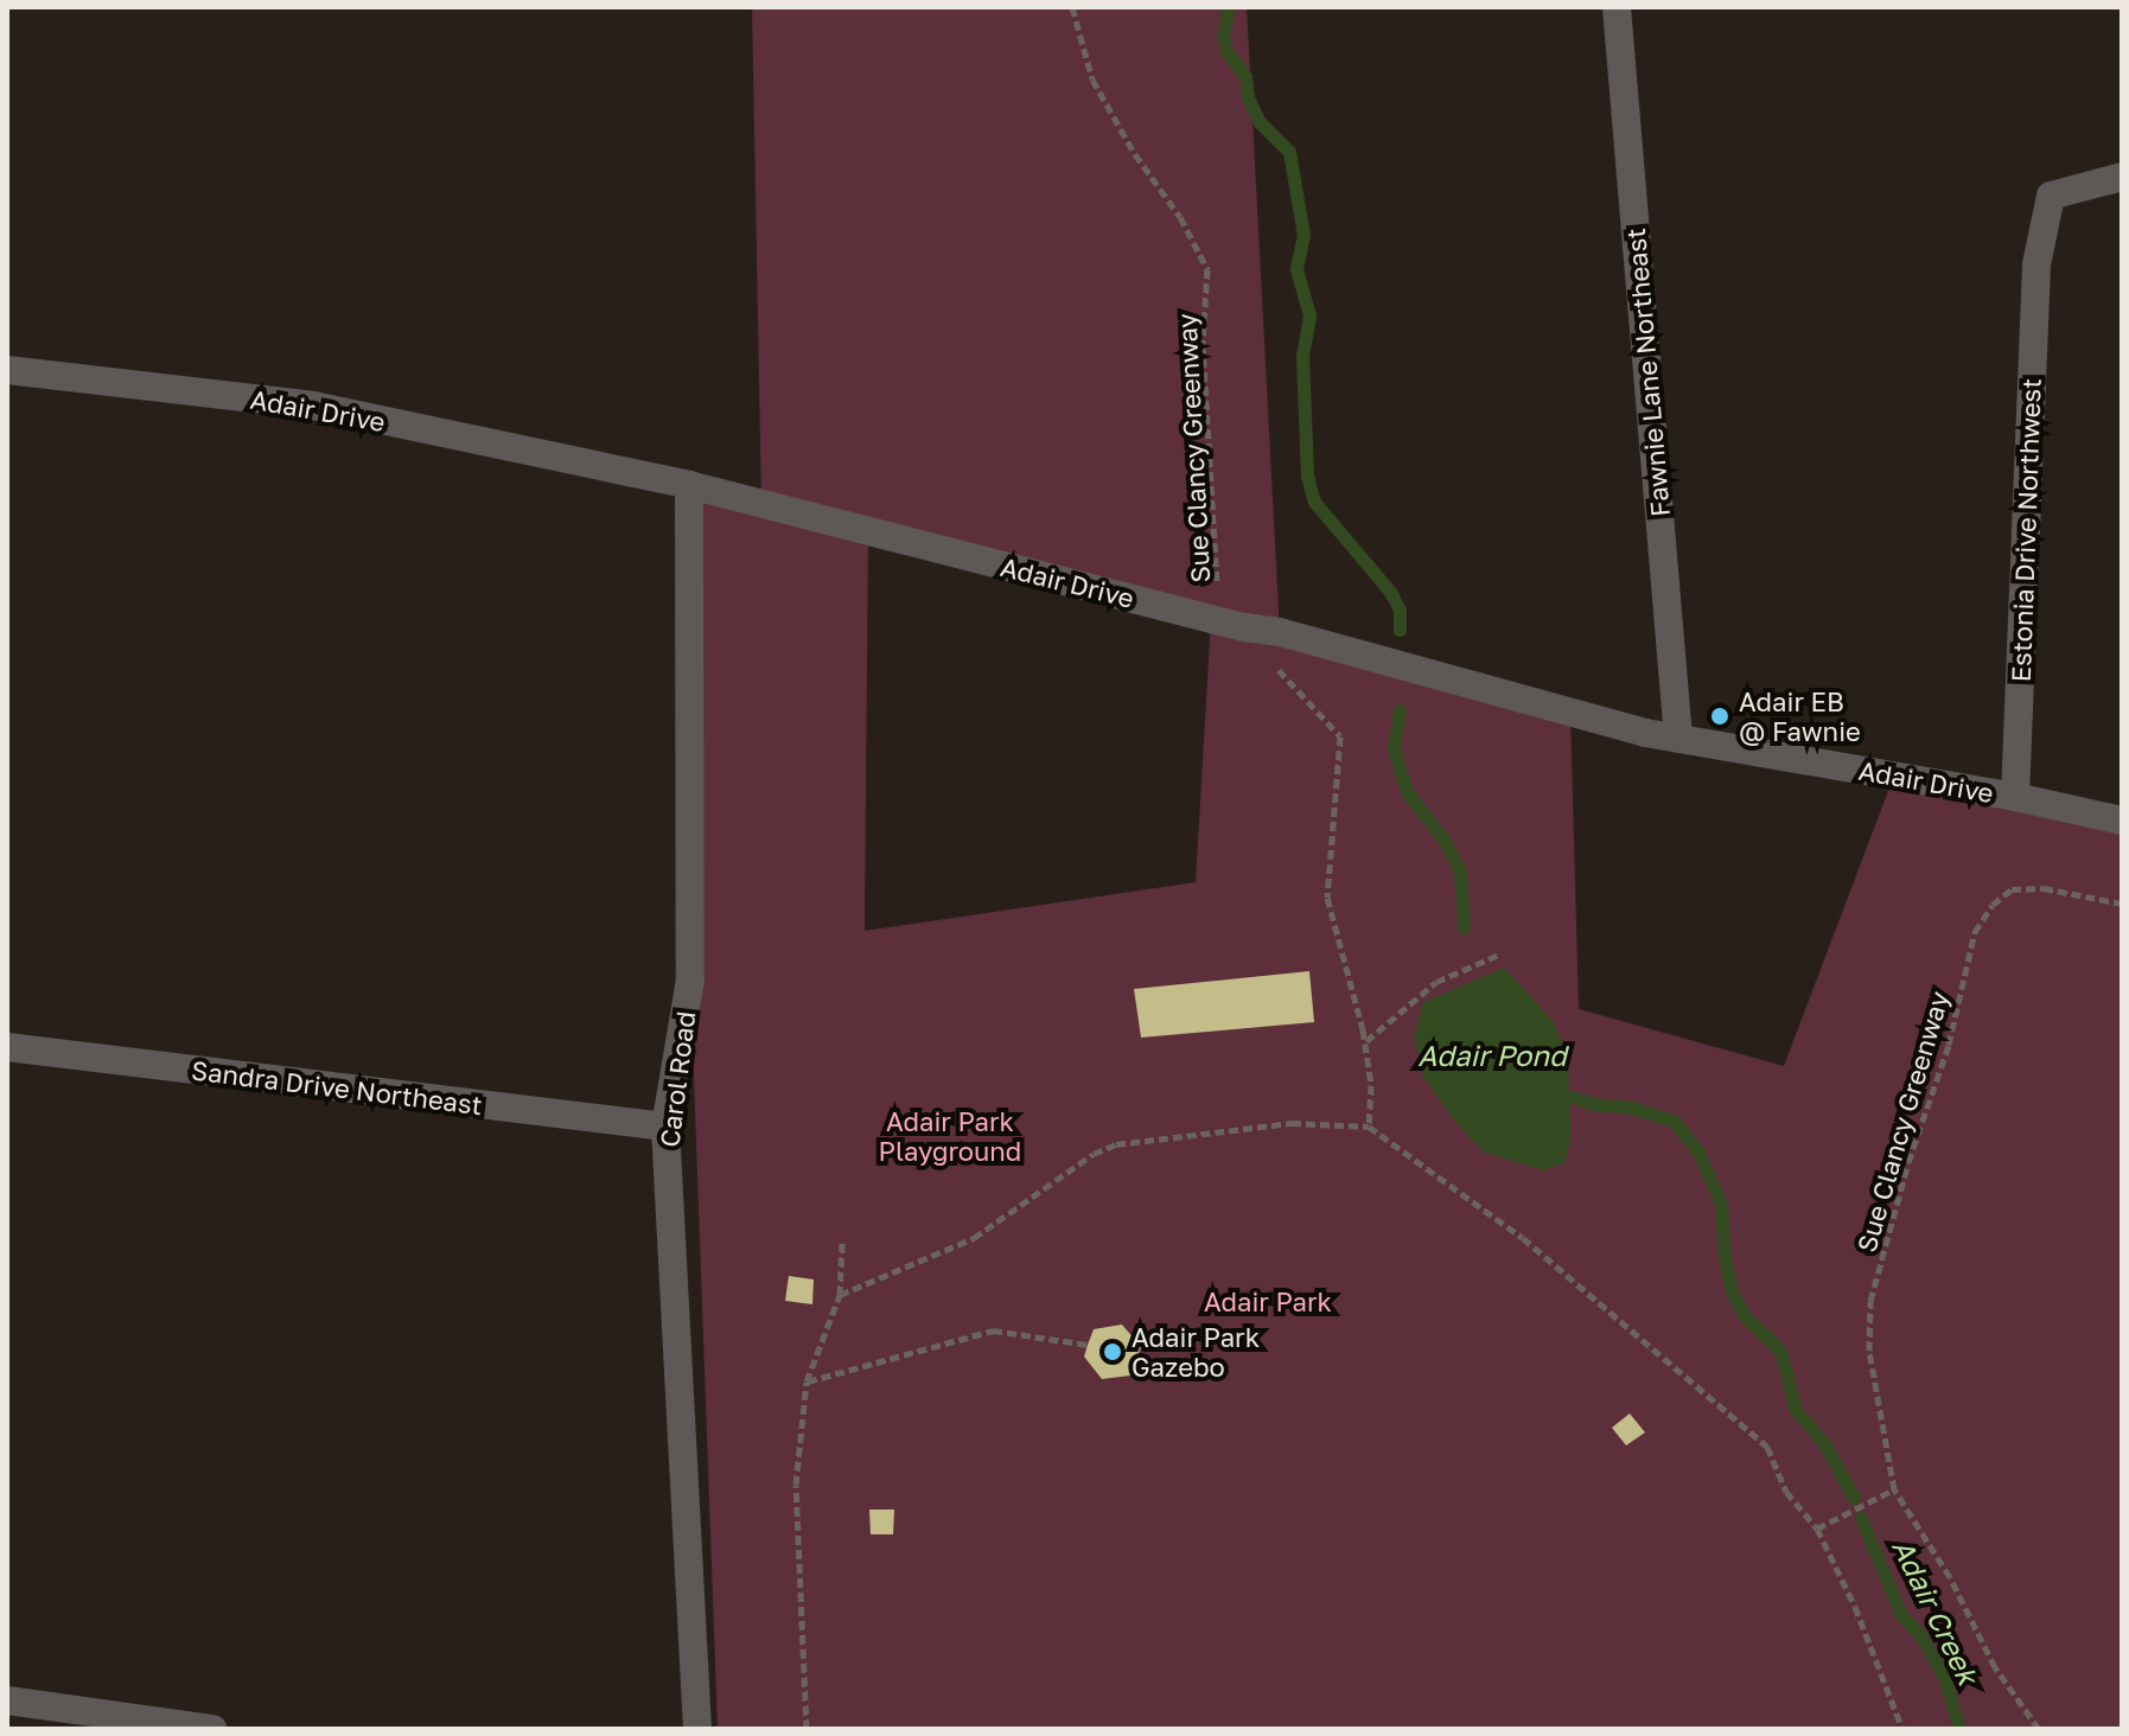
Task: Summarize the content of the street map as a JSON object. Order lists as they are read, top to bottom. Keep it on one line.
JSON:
{"streets":{"street":["Fawnie Lane Northeast","Adair Drive","Estonia Drive Northwest","Carol Road","Sandra Drive Northeast"],"path":["Sue Clancy Greenway"]},"crossings":[["Fawnie Lane Northeast","Adair Drive"],["Adair Drive","Sue Clancy Greenway"],["Adair Drive","Estonia Drive Northwest"],["Adair Drive","Carol Road"],["Carol Road","Sandra Drive Northeast"]],"water":["Adair Pond","Adair Creek"],"parks":["Adair Park Playground","Adair Park"],"places":["Adair EB @ Fawnie","Adair Park Gazebo"]}
